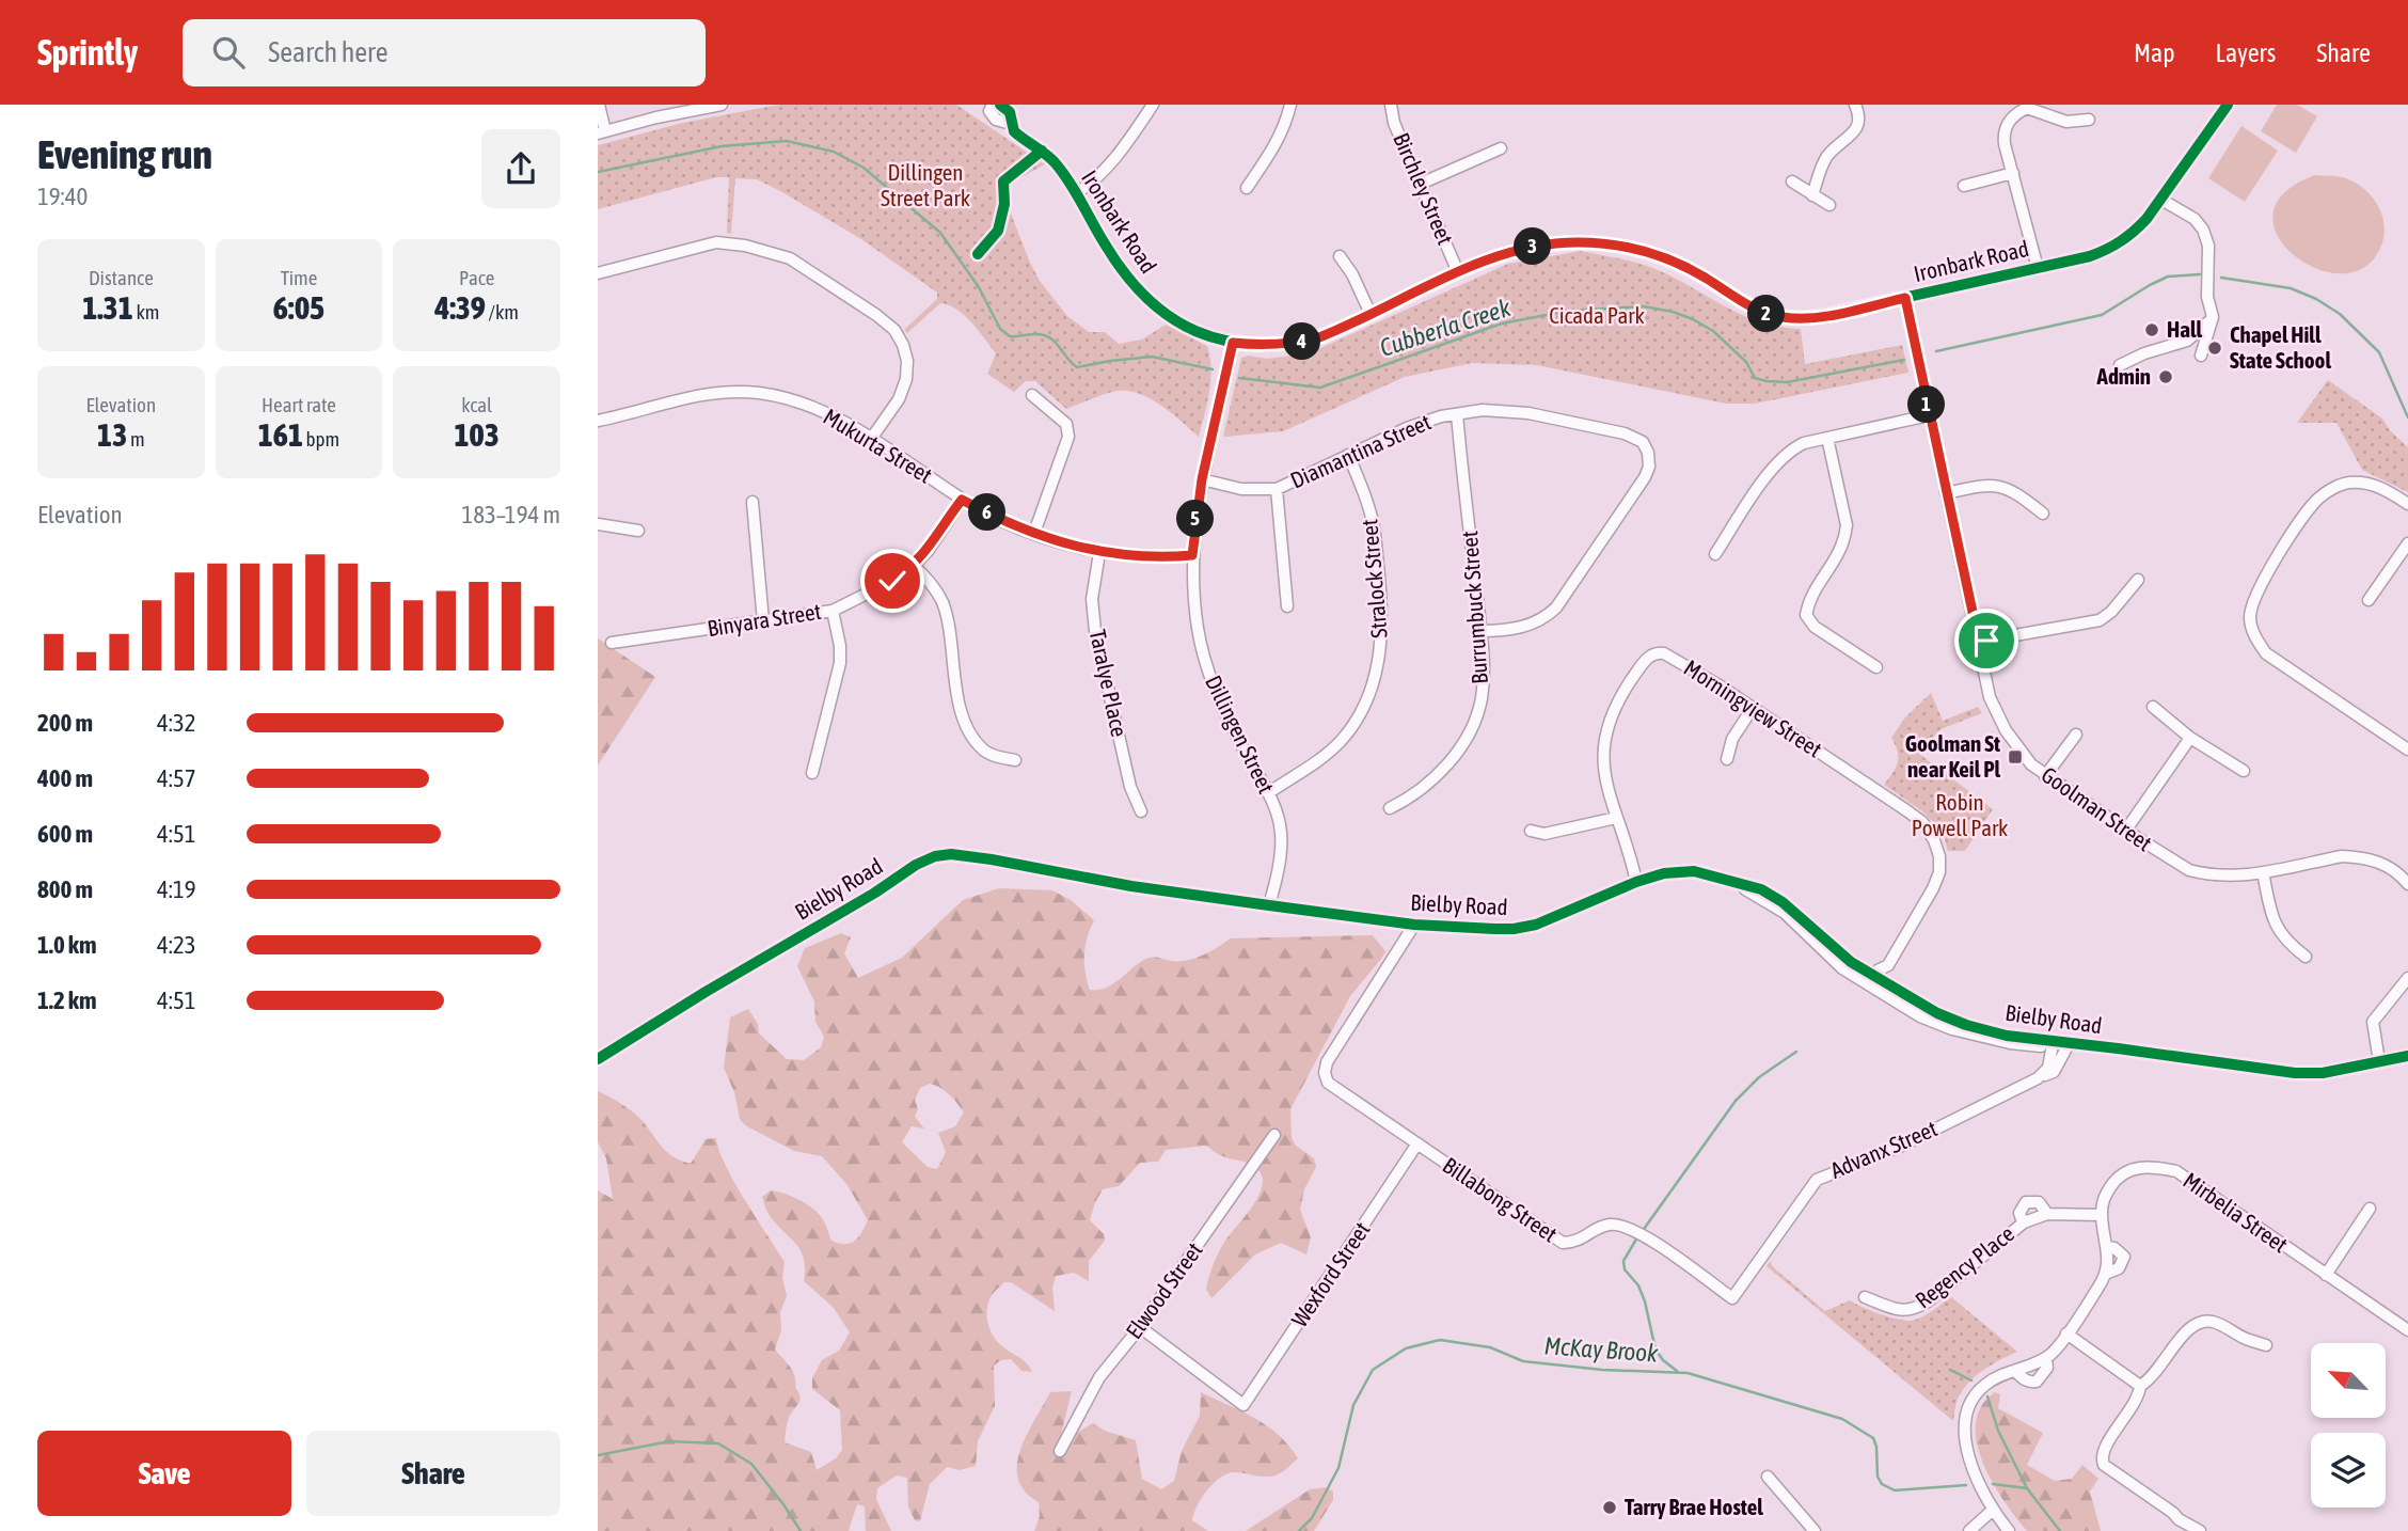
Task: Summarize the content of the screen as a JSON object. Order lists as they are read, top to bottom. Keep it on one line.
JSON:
{"streets":{"street":["Birchley Street","Ironbark Road","Mukurta Street","Diamantina Street","Stralock Street","Burrumbuck Street","Binyara Street","Taralye Place","Morningview Street","Dillingen Street","Goolman Street","Bielby Road","Advanx Street","Billabong Street","Mirbelia Street","Regency Place","Wexford Street","Elwood Street"]},"crossings":[["Birchley Street","Ironbark Road"],["Ironbark Road","Dillingen Street"],["Ironbark Road","Goolman Street"],["Mukurta Street","Binyara Street"],["Mukurta Street","Taralye Place"],["Mukurta Street","Dillingen Street"],["Diamantina Street","Stralock Street"],["Diamantina Street","Burrumbuck Street"],["Diamantina Street","Dillingen Street"],["Stralock Street","Dillingen Street"],["Morningview Street","Bielby Road"],["Dillingen Street","Bielby Road"],["Bielby Road","Advanx Street"],["Bielby Road","Billabong Street"],["Advanx Street","Billabong Street"],["Billabong Street","Wexford Street"],["Mirbelia Street","Regency Place"],["Wexford Street","Elwood Street"]],"water":["Cubberla Creek","McKay Brook"],"parks":["Dillingen Street Park","Cicada Park","Robin Powell Park"],"places":{"other":["Hall","Chapel Hill State School","Admin","Tarry Brae Hostel"],"transit":["Goolman St near Keil Pl"]},"north":"top left","page":{"header":"Sprintly","search":"Search here","nav":["Map","Layers","Share"],"heading":["Evening run","19:40"],"pins":["3","2","4","1","6","5"],"stats":[["Distance","1.31 km"],["Time","6:05"],["Pace","4:39 /km"],["Elevation","13 m"],["Heart rate","161 bpm"],["kcal","103"]],"chart":["Elevation","183–194 m"],"list":[{"name":"200 m","note":"4:32"},{"name":"400 m","note":"4:57"},{"name":"600 m","note":"4:51"},{"name":"800 m","note":"4:19"},{"name":"1.0 km","note":"4:23"},{"name":"1.2 km","note":"4:51"}],"buttons":["Save","Share"]}}
